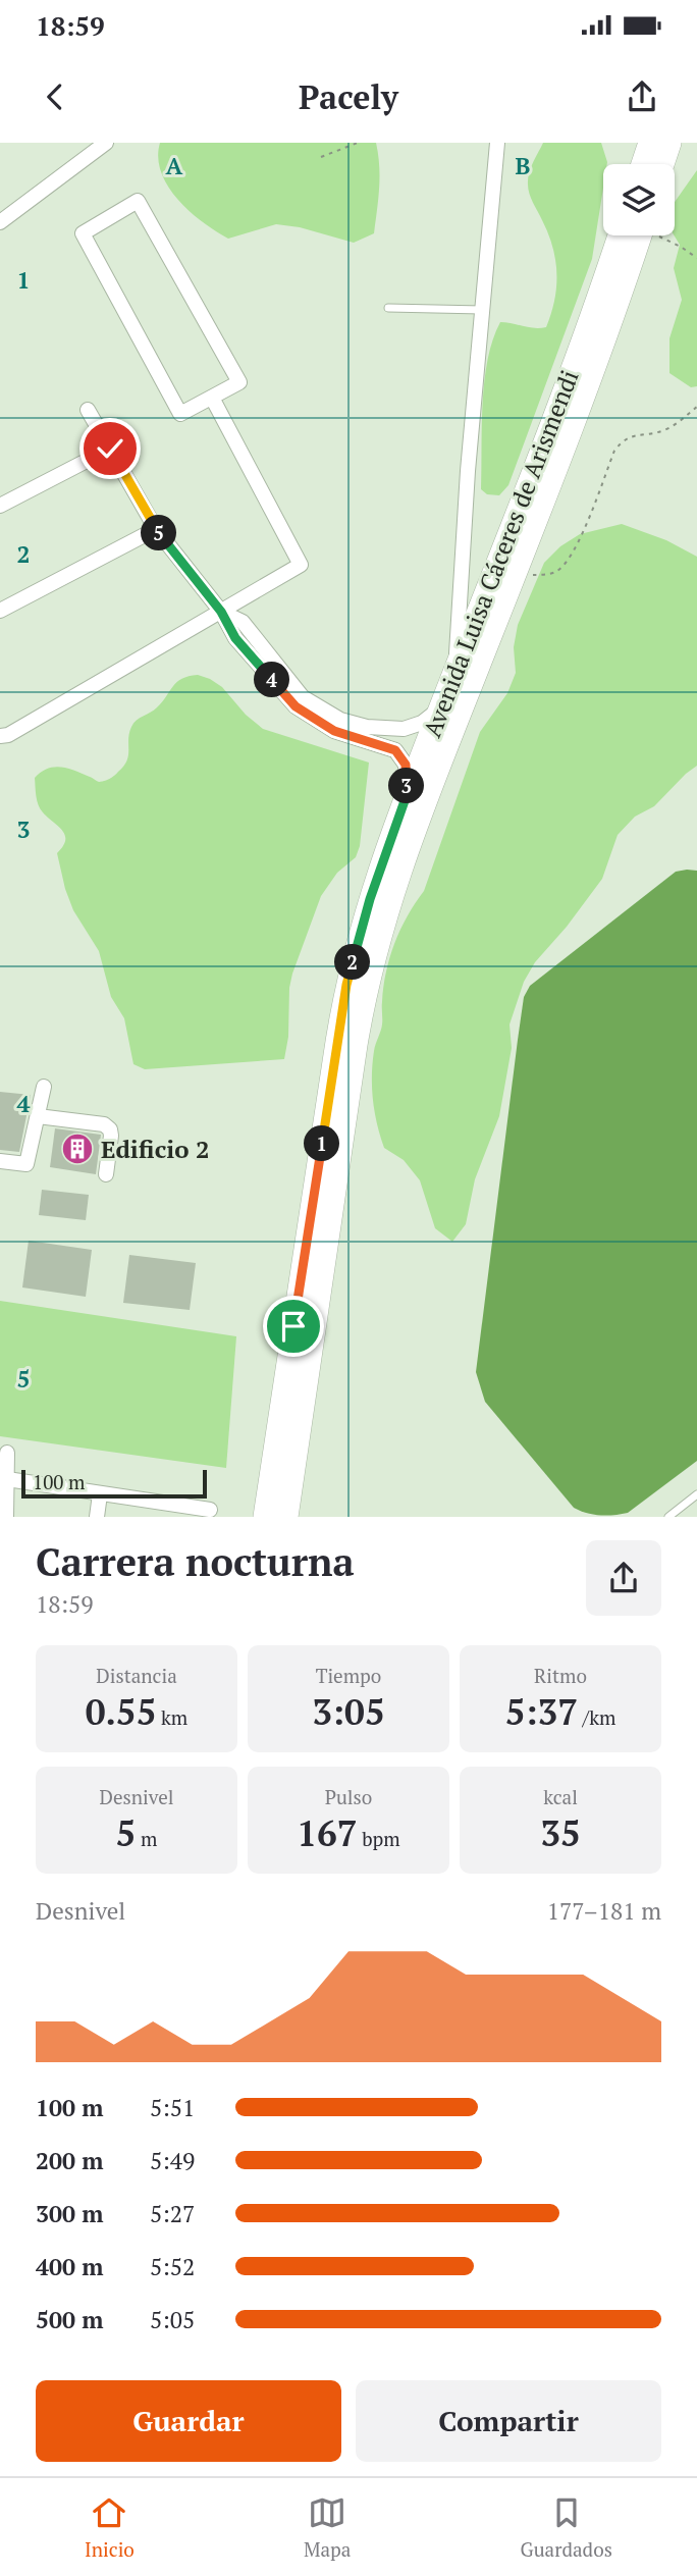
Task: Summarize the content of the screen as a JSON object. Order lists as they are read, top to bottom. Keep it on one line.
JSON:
{"streets":{"main road":["Avenida Luisa Cáceres de Arismendi"]},"places":{"building":["Edificio 2"]},"scale_bar":"100 m","page":{"status":"18:59","header":"Pacely","pins":["5","4","3","2","1"],"scale":"100 m","heading":["Carrera nocturna","18:59"],"stats":[["Distancia","0.55 km"],["Tiempo","3:05"],["Ritmo","5:37 /km"],["Desnivel","5 m"],["Pulso","167 bpm"],["kcal","35"]],"chart":["Desnivel","177–181 m"],"list":[{"name":"100 m","note":"5:51"},{"name":"200 m","note":"5:49"},{"name":"300 m","note":"5:27"},{"name":"400 m","note":"5:52"},{"name":"500 m","note":"5:05"}],"buttons":["Guardar","Compartir"],"tabs":["Inicio","Mapa","Guardados"]},"grid":{"columns":["A","B"],"rows":["1","2","3","4","5"]}}
